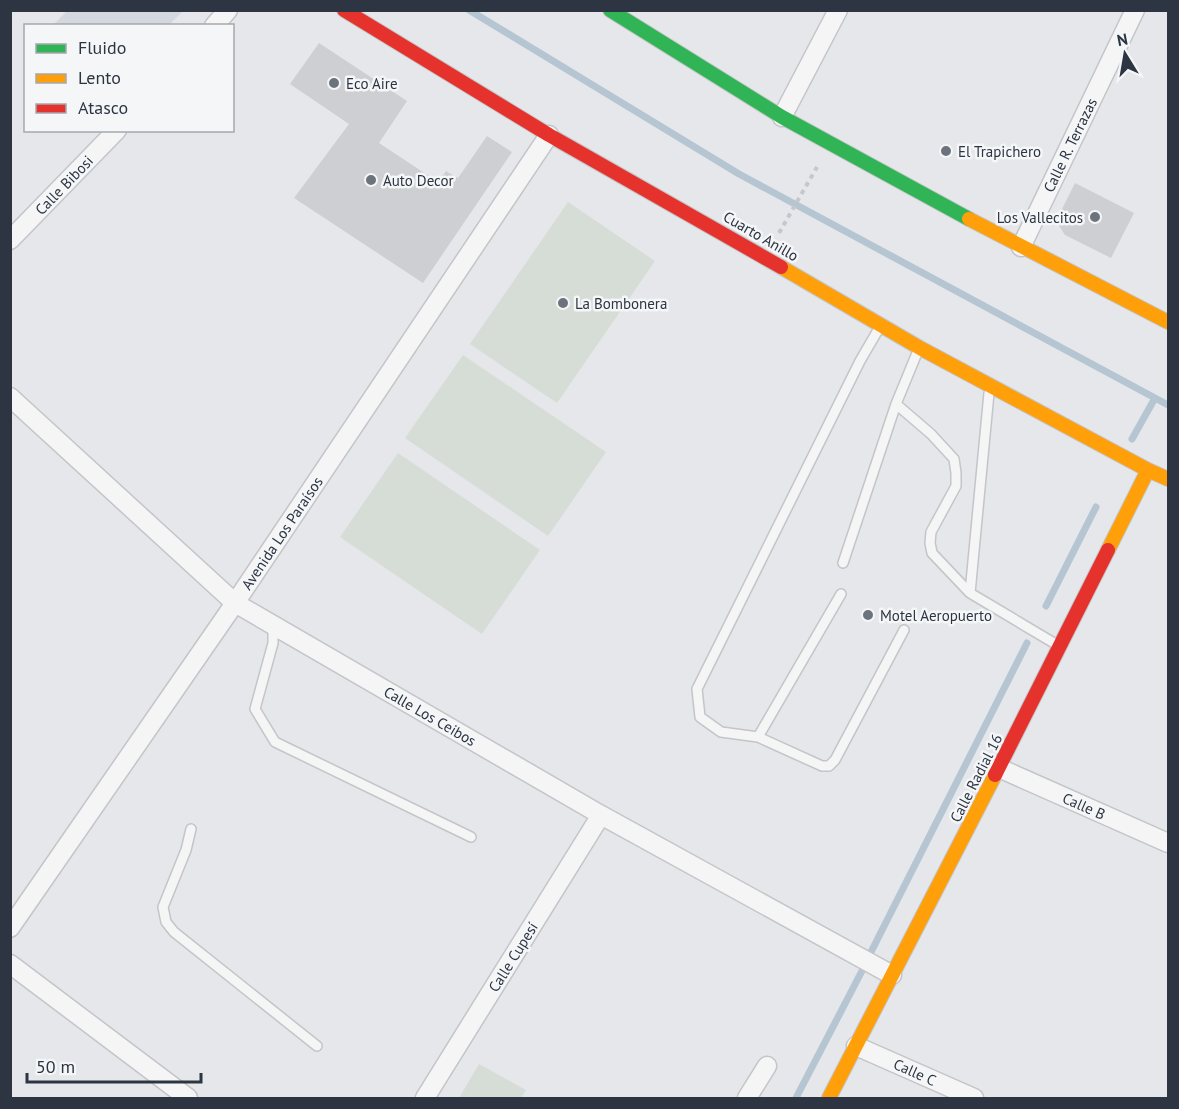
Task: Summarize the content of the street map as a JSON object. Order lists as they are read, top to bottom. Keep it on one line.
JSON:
{"streets":{"main road":["Cuarto Anillo","Calle Radial 16"],"street":["Calle R. Terrazas","Calle Bibosi","Avenida Los Paraísos","Calle Los Ceibos","Calle B","Calle Cupesí","Calle C"]},"crossings":[["Cuarto Anillo","Avenida Los Paraísos"],["Cuarto Anillo","Calle Radial 16"],["Avenida Los Paraísos","Calle Los Ceibos"],["Calle Los Ceibos","Calle Radial 16"],["Calle Los Ceibos","Calle Cupesí"],["Calle Radial 16","Calle B"],["Calle Radial 16","Calle C"]],"places":["Eco Aire","El Trapichero","Auto Decor","Los Vallecitos","La Bombonera","Motel Aeropuerto"],"legend":["Fluido","Lento","Atasco"],"scale_bar":"50 m","north":"top"}
